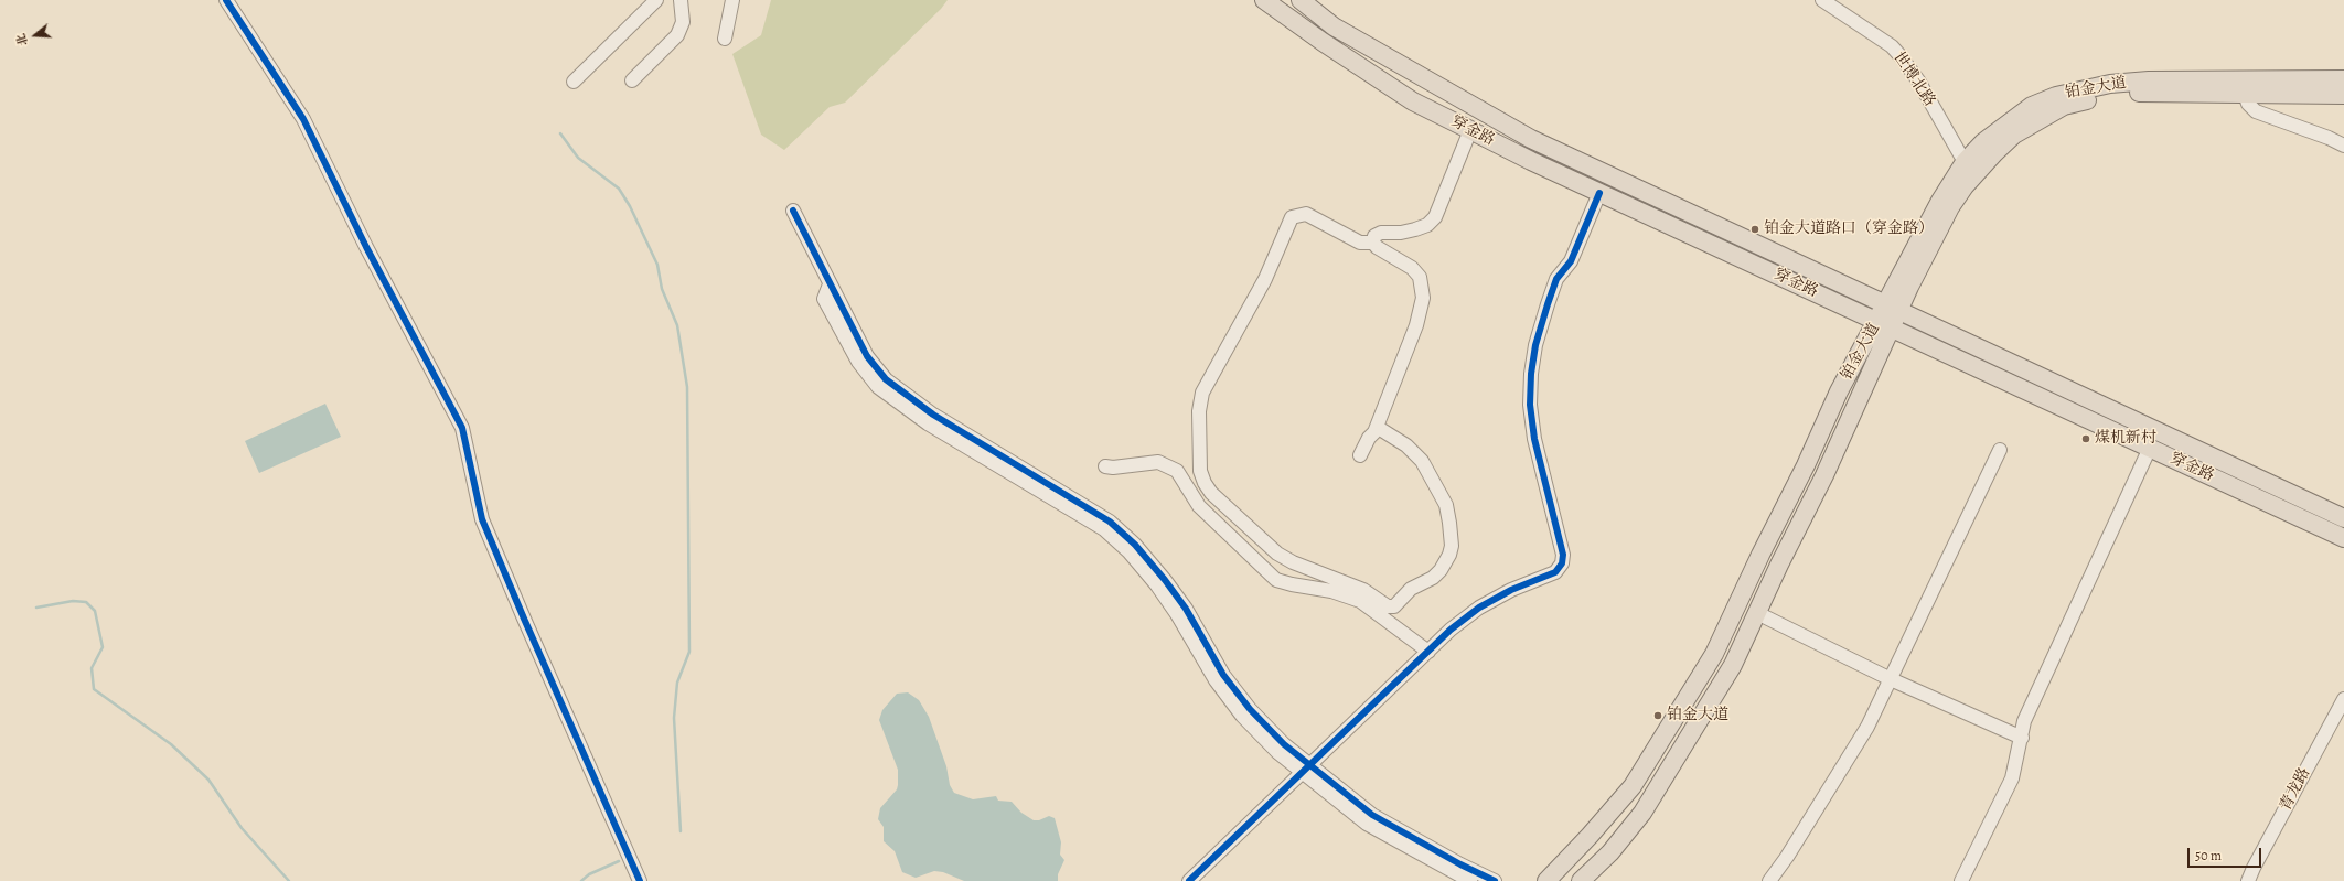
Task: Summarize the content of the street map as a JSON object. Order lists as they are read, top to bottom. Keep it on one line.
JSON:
{"streets":{"main road":["铂金大道","穿金路"],"street":["世博北路","青龙路"]},"crossings":[["世博北路","铂金大道"],["铂金大道","穿金路"]],"places":["铂金大道路口（穿金路）","煤机新村","铂金大道"],"scale_bar":"50 m","north":"left"}
